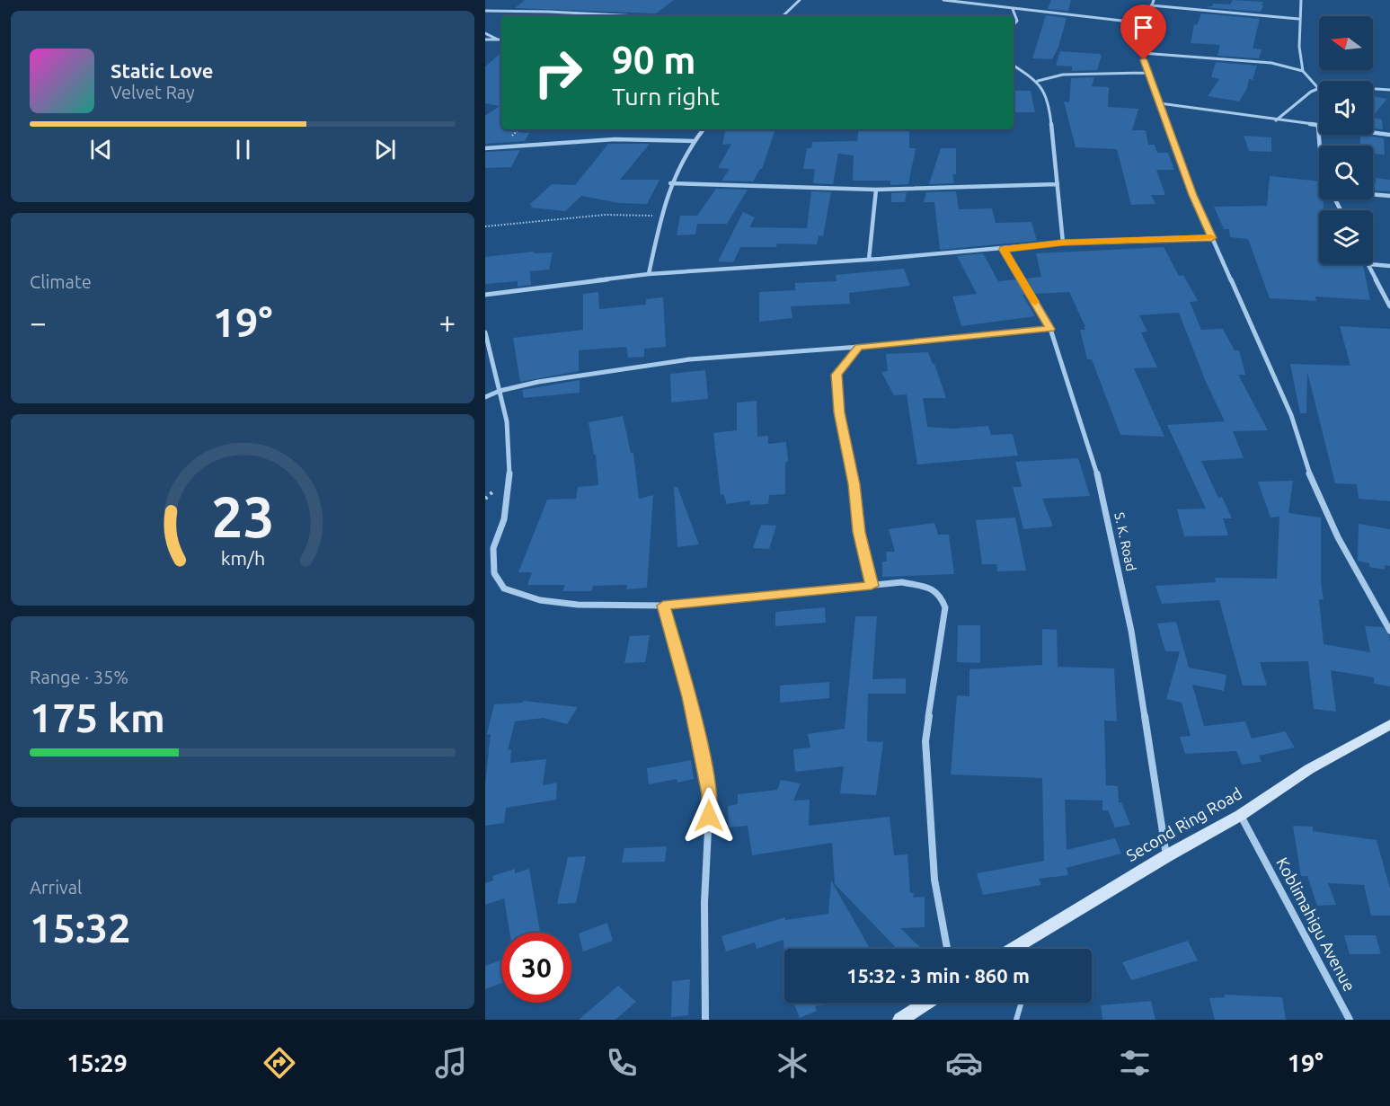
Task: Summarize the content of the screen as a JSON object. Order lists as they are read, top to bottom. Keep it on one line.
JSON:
{"streets":{"street":["S. K. Road","Second Ring Road","Koblimahigu Avenue"]},"crossings":[["S. K. Road","Second Ring Road"],["Second Ring Road","Koblimahigu Avenue"]],"north":"left","page":{"turn":["90 m","Turn right"],"song":["Static Love","Velvet Ray"],"tile":["Climate",["Range · 35%","175 km"],["Arrival","15:32"]],"heat":["−","19°","+"],"limit":"30","trip":"15:32 · 3 min · 860 m","tabs":["15:29","19°"],"gauge":["23","km/h"]}}
